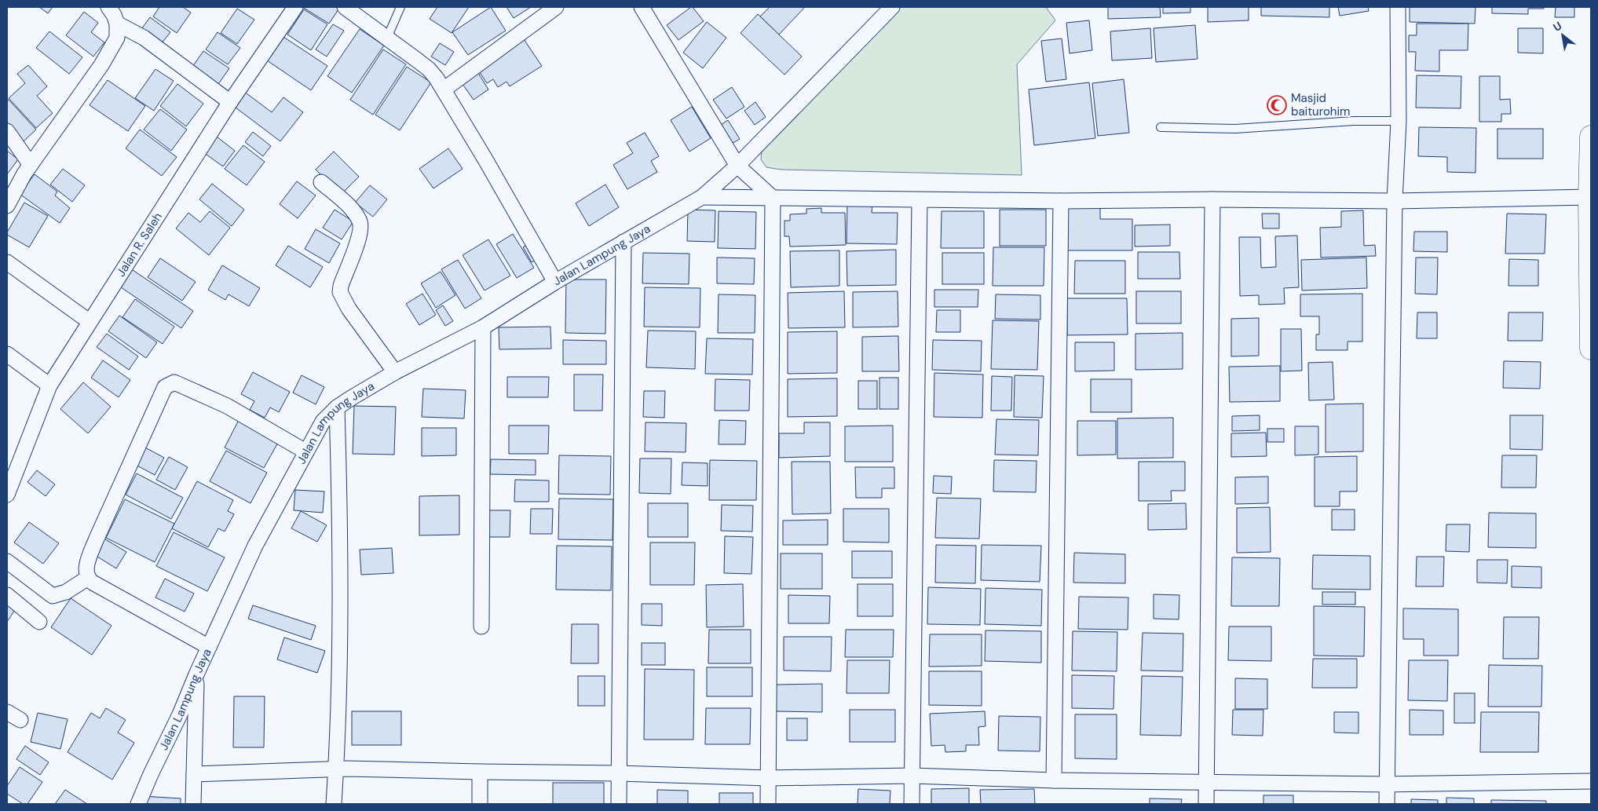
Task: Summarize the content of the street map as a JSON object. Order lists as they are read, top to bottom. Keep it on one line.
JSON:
{"streets":{"street":["Jalan R. Saleh","Jalan Lampung Jaya"]},"places":{"mosque":["Masjid baiturohim"]},"north":"top left"}
